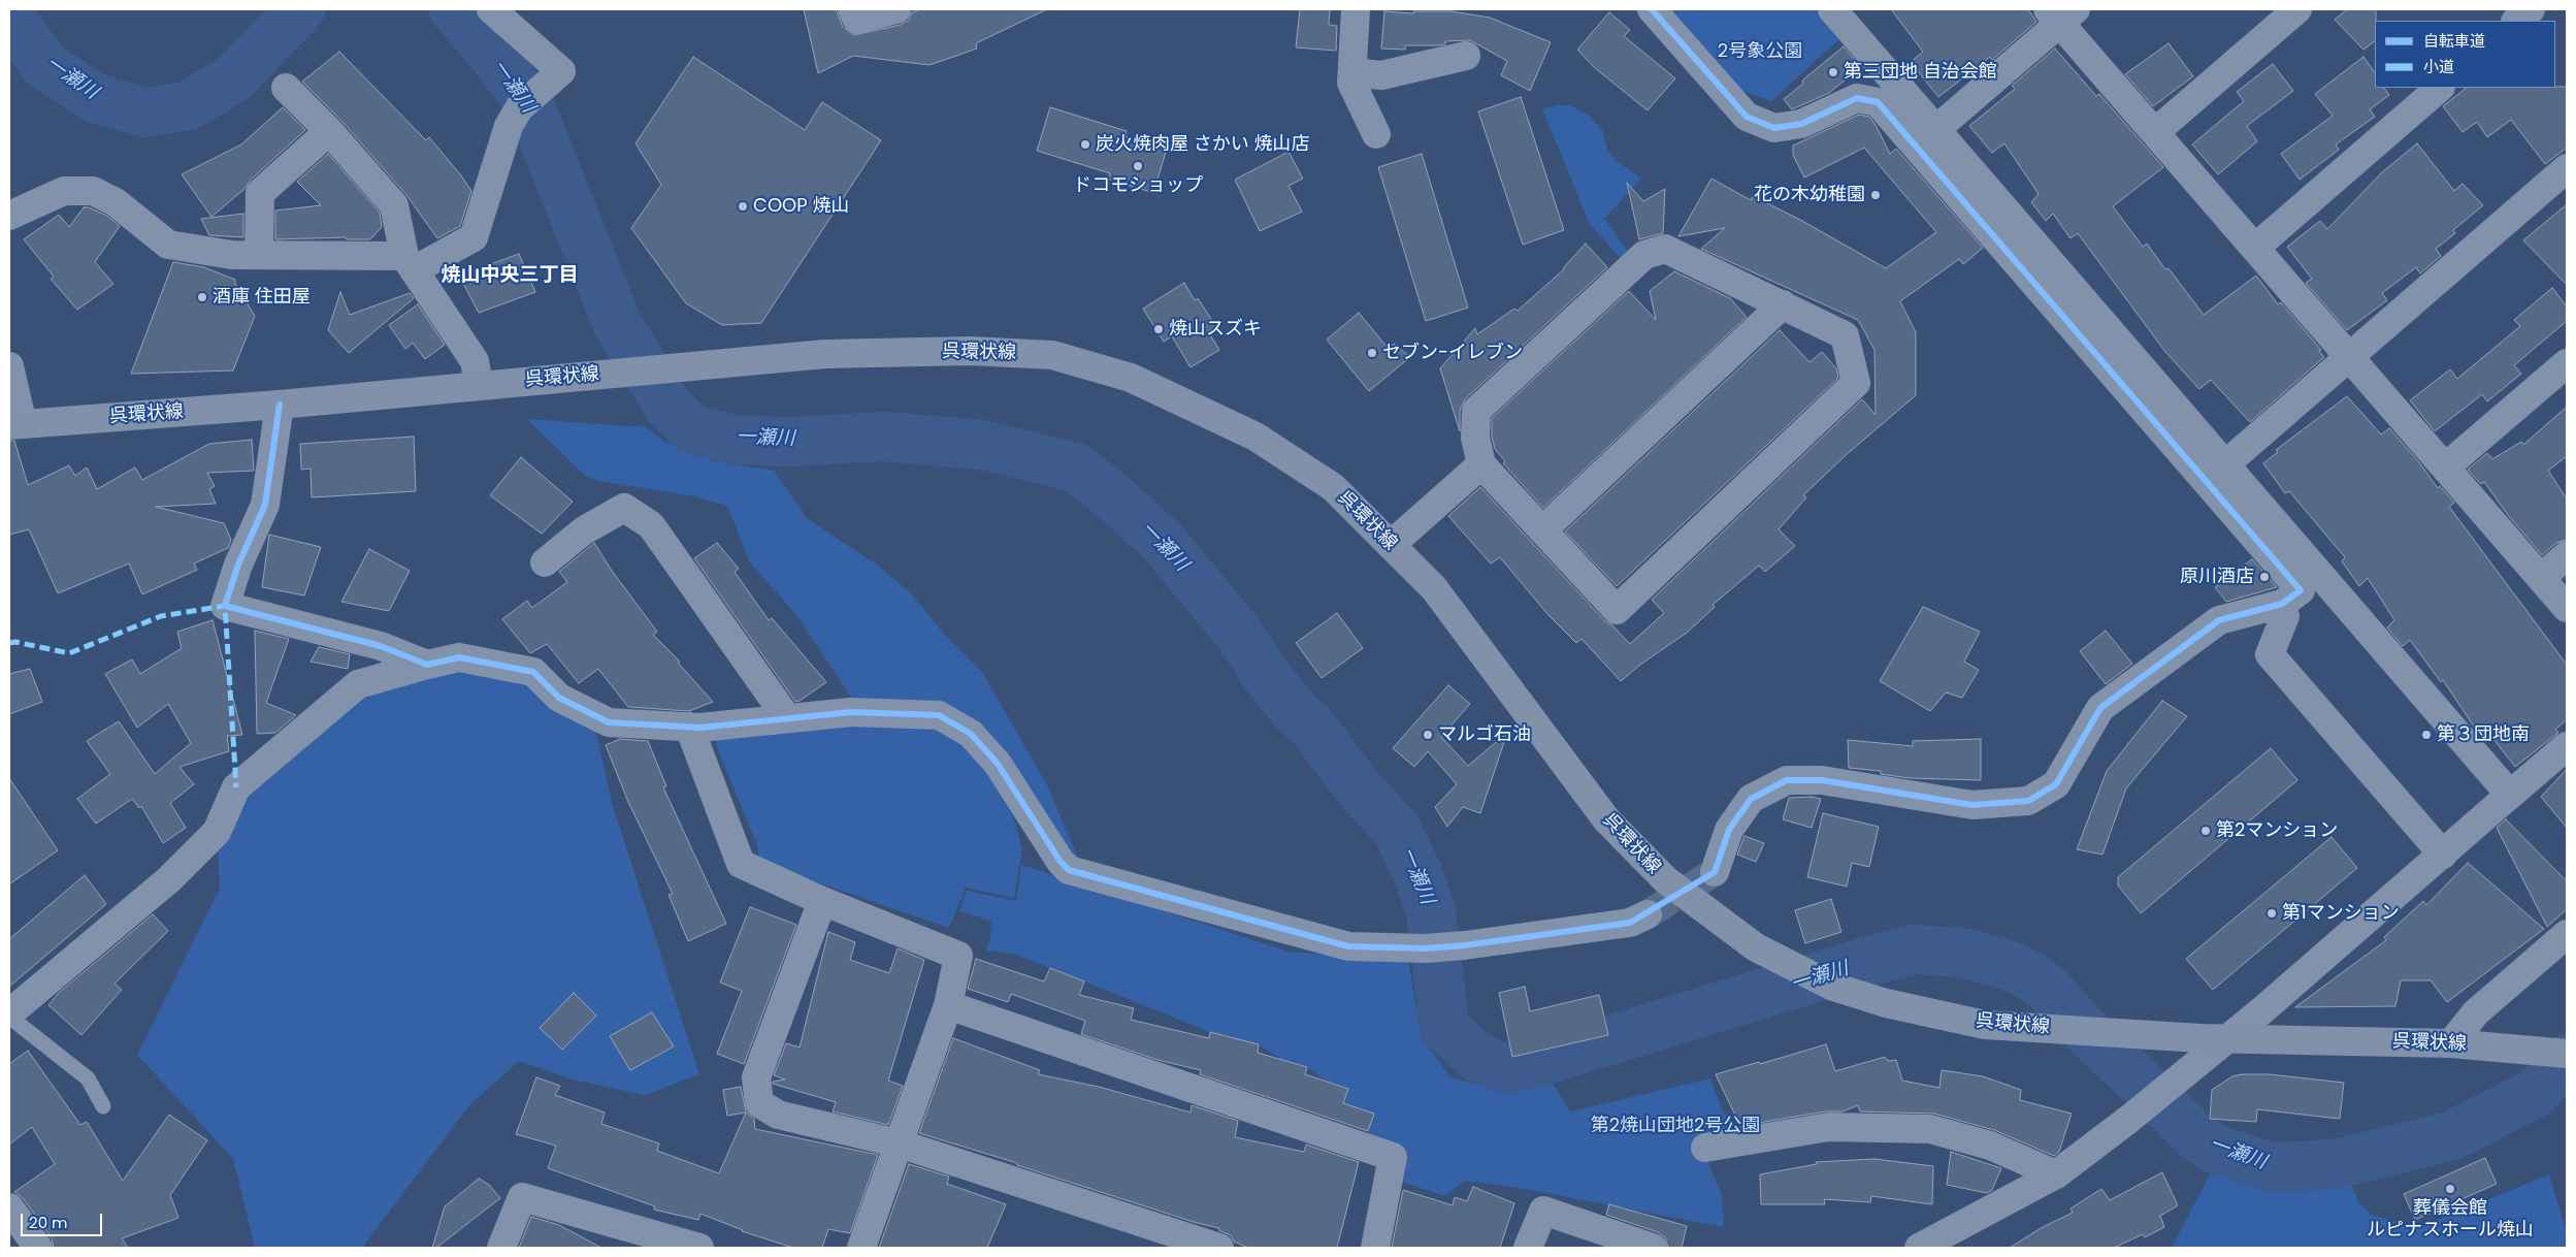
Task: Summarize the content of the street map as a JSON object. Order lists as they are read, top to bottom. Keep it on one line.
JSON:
{"streets":{"main road":["呉環状線"]},"districts":["焼山中央三丁目"],"water":["一瀬川"],"parks":["2号象公園","第2焼山団地2号公園"],"places":["第三団地 自治会館","炭火焼肉屋 さかい 焼山店","ドコモショップ","花の木幼稚園","COOP 焼山","酒庫 住田屋","焼山スズキ","セブン-イレブン","原川酒店","マルゴ石油","第３団地南","第2マンション","第1マンション","葬儀会館 ルピナスホール焼山"],"legend":["自転車道","小道"],"scale_bar":"20 m"}
